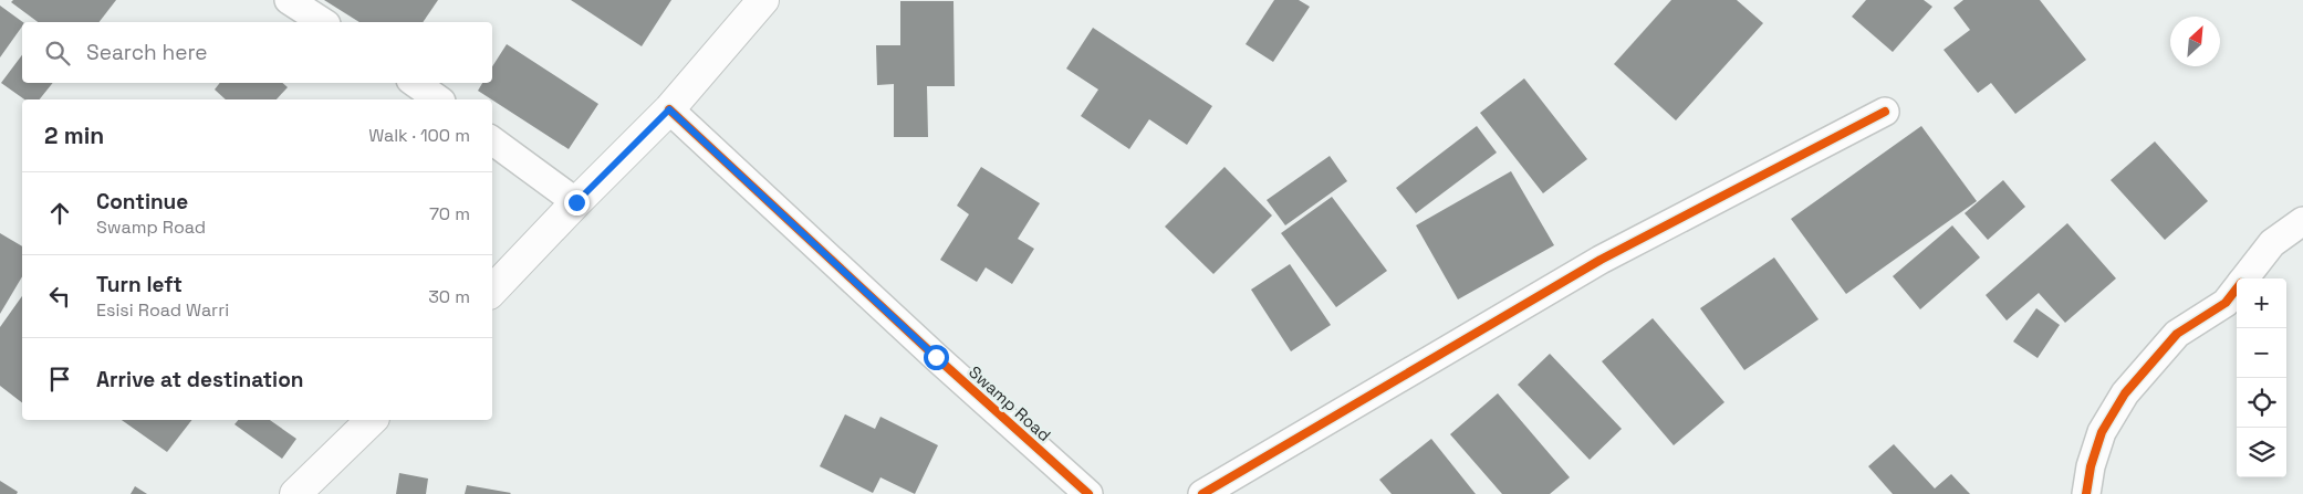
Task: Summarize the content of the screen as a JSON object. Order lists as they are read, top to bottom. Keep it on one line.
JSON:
{"streets":{"street":["Swamp Road"]},"north":"top right","page":{"search":"Search here","heading":["2 min","Walk · 100 m"],"list":[["Continue","Swamp Road","70 m"],["Turn left","Esisi Road Warri","30 m"],"Arrive at destination"],"map_buttons":["+","−"]}}
